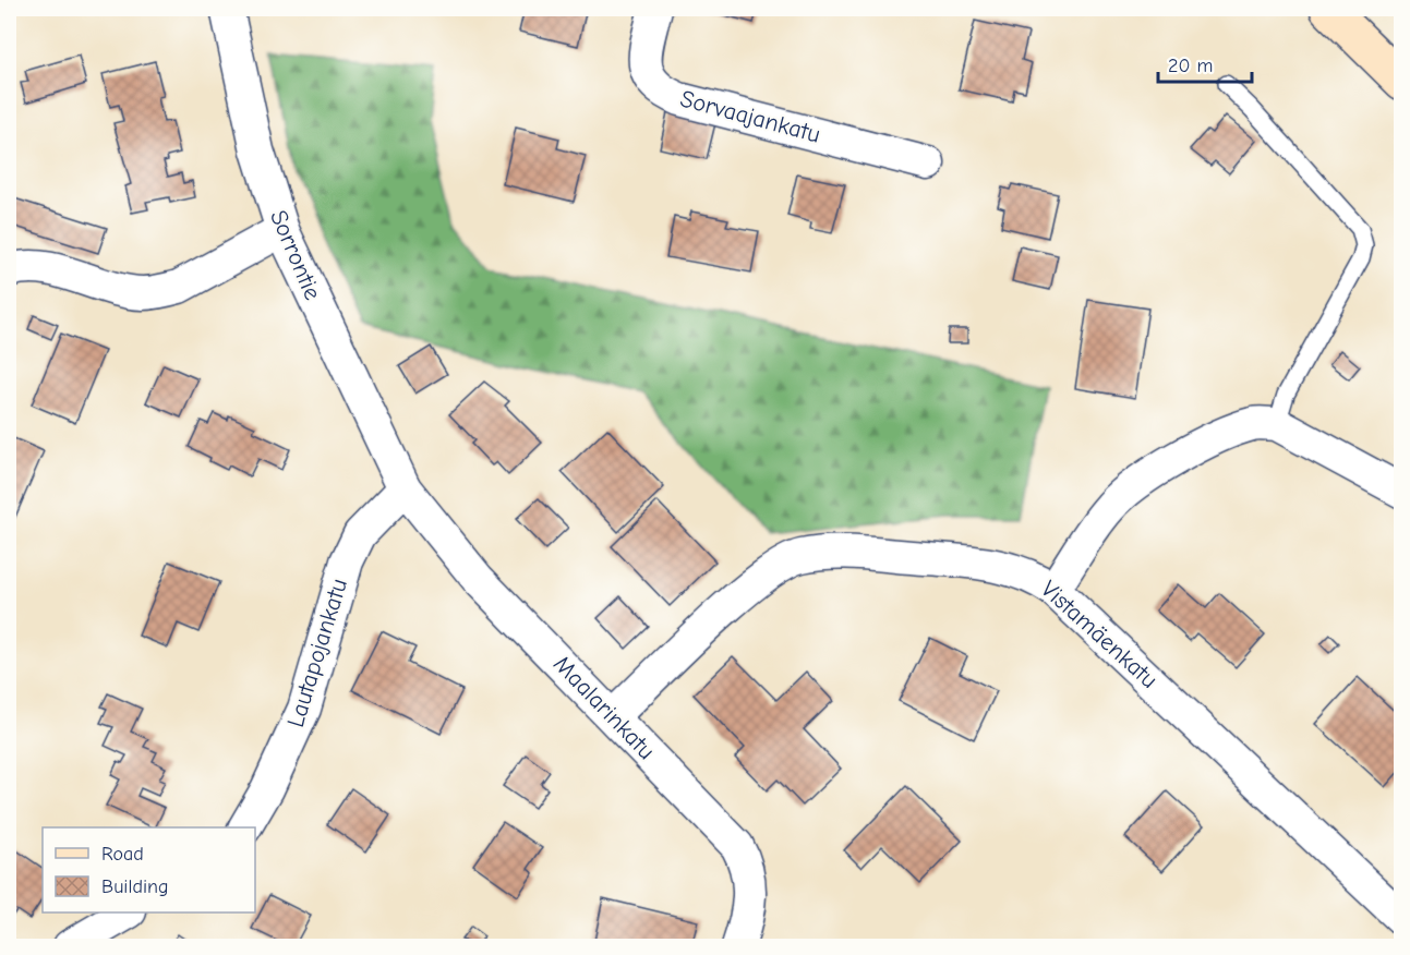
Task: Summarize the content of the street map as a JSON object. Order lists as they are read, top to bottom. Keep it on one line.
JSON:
{"streets":{"street":["Sorvaajankatu","Sorrontie","Vistamäenkatu","Lautapojankatu","Maalarinkatu"]},"crossings":[["Sorrontie","Lautapojankatu"],["Sorrontie","Maalarinkatu"],["Vistamäenkatu","Maalarinkatu"],["Lautapojankatu","Maalarinkatu"]],"legend":["Road","Building"],"scale_bar":"20 m"}
